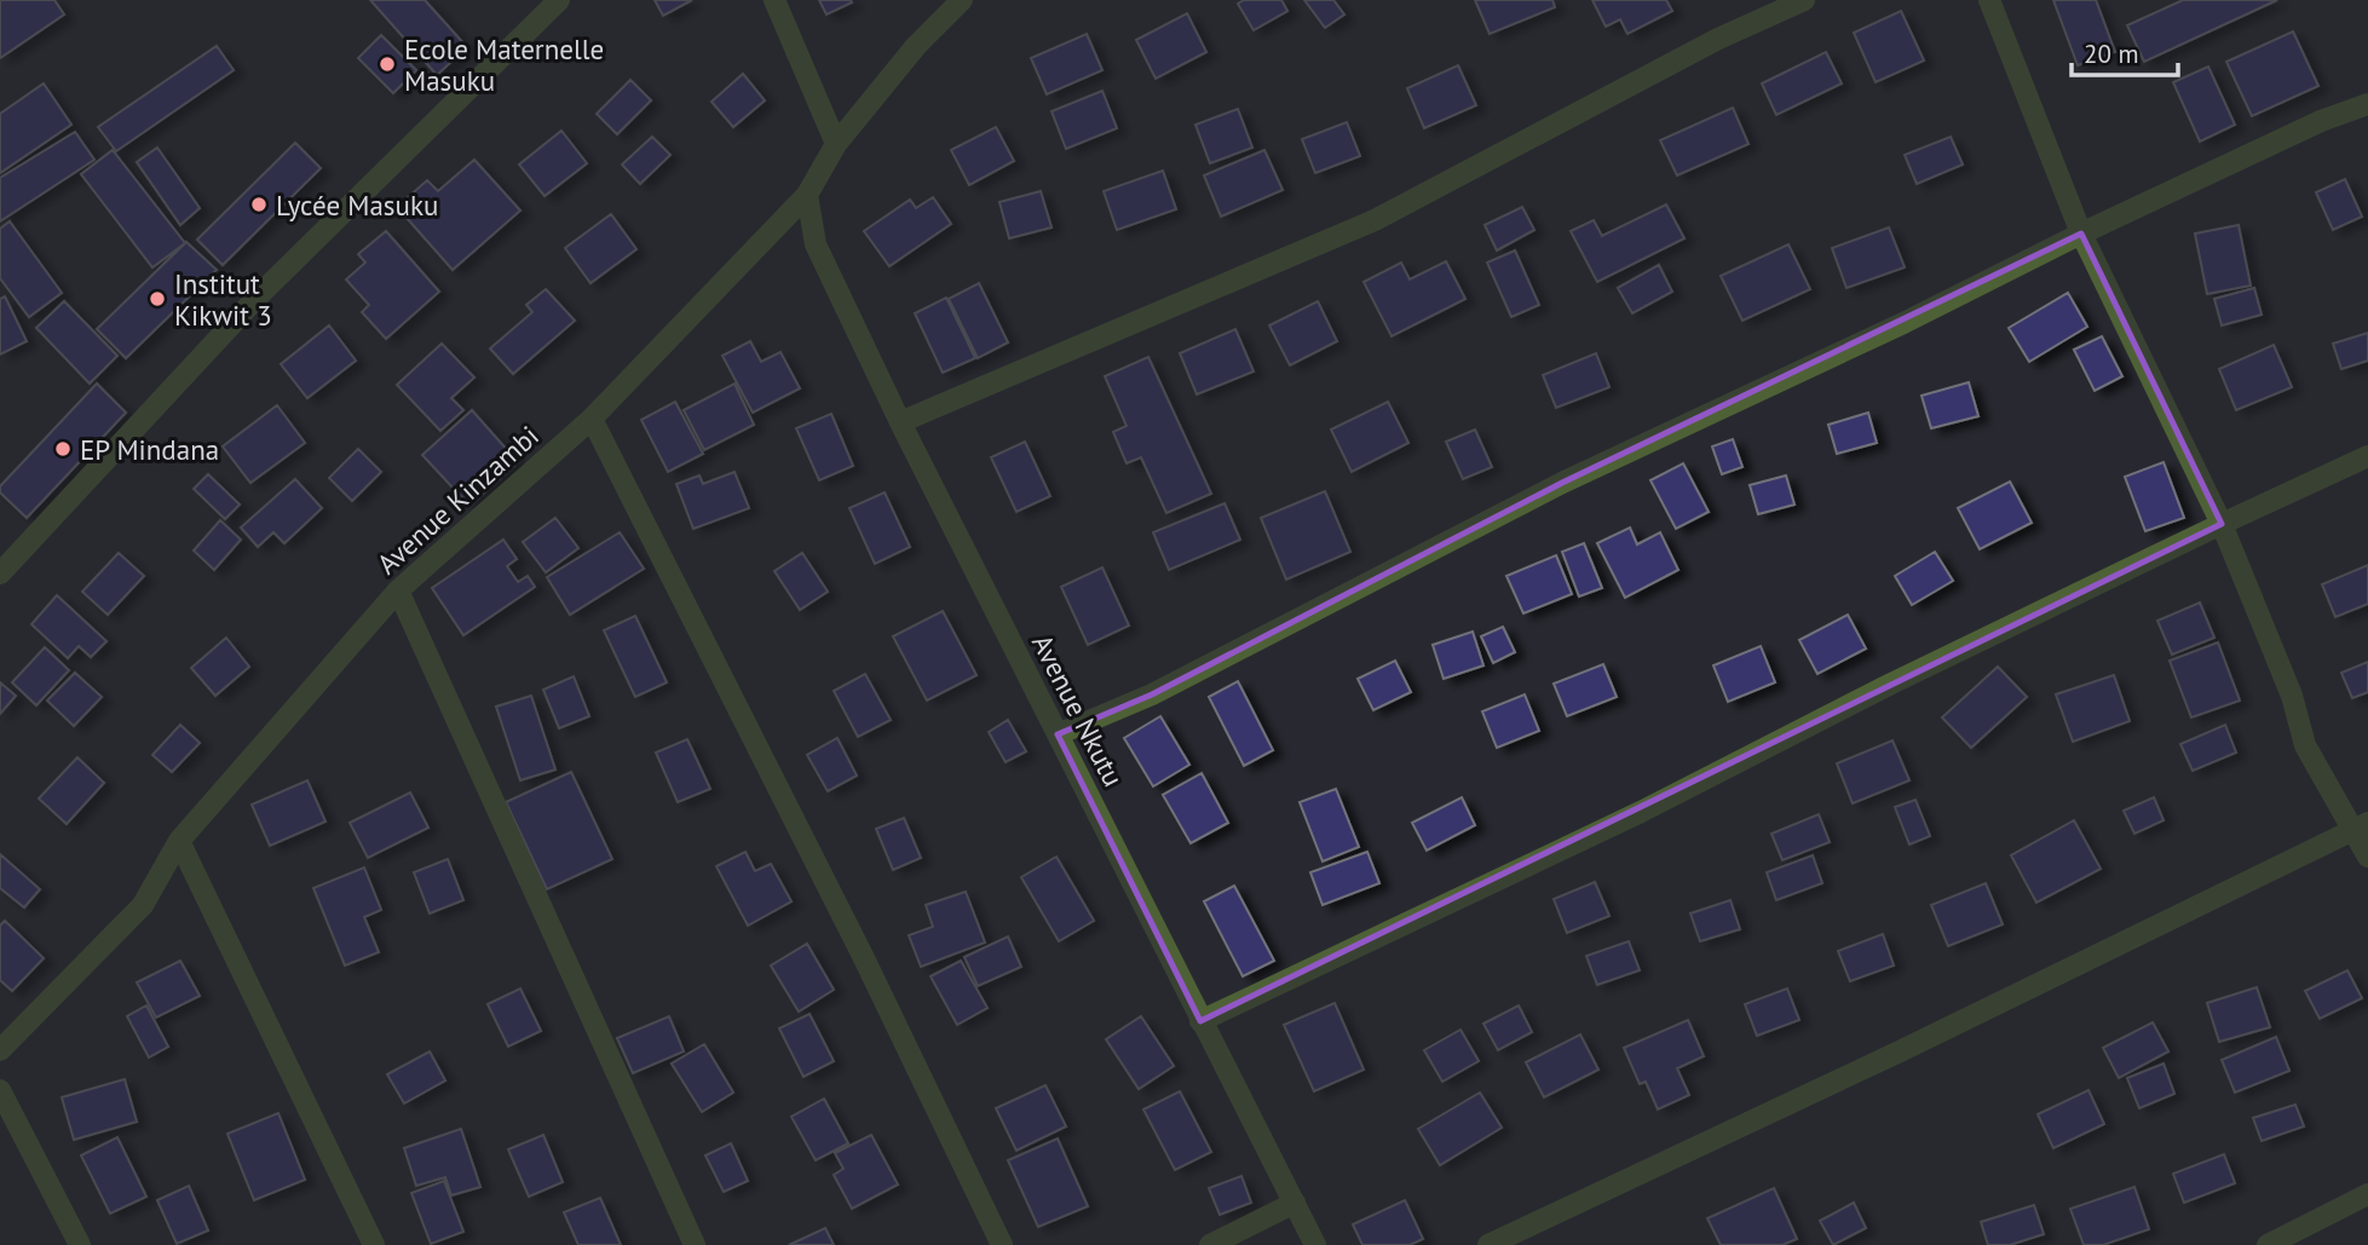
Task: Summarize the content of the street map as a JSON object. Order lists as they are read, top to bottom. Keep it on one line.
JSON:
{"streets":{"street":["Avenue Kinzambi","Avenue Nkutu"]},"crossings":[["Avenue Kinzambi","Avenue Nkutu"]],"places":["Ecole Maternelle Masuku","Lycée Masuku","Institut Kikwit 3","EP Mindana"],"scale_bar":"20 m"}
